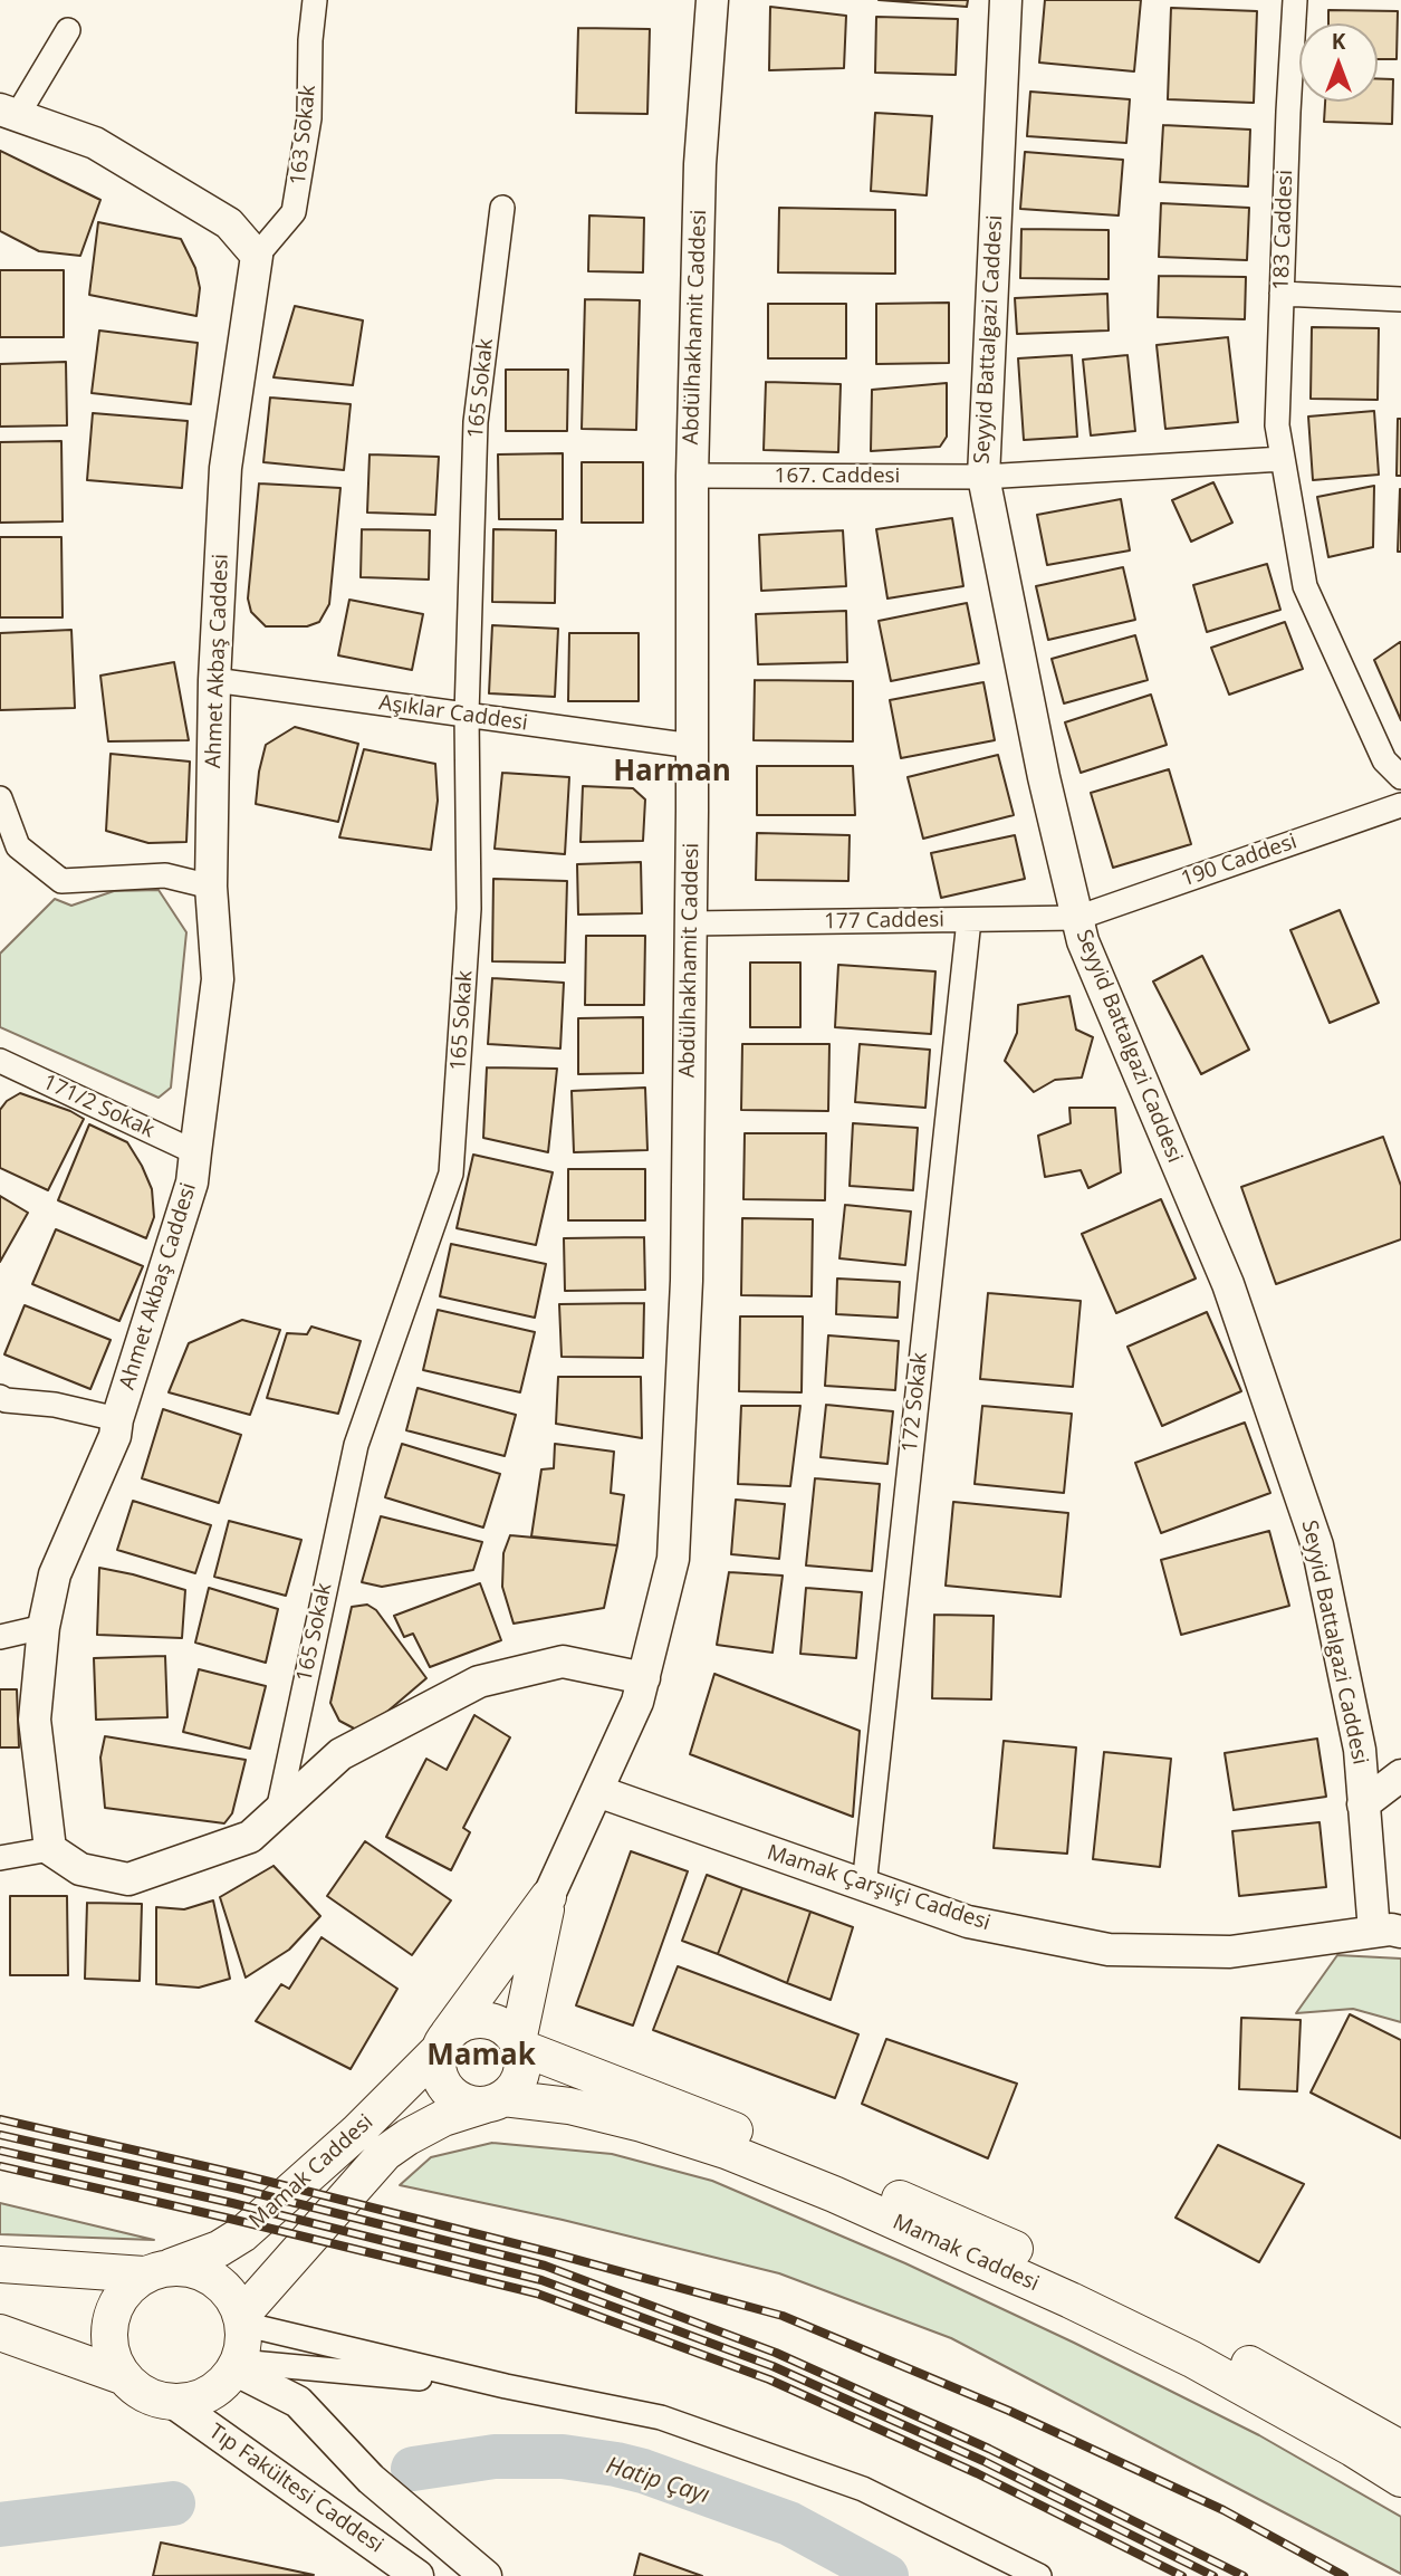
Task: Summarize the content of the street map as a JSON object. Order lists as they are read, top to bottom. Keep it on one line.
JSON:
{"streets":{"main road":["Mamak Caddesi"],"street":["163 Sokak","183 Caddesi","Abdülhakhamit Caddesi","Seyyid Battalgazi Caddesi","165 Sokak","167. Caddesi","Ahmet Akbaş Caddesi","Aşıklar Caddesi","190 Caddesi","177 Caddesi","171/2 Sokak","172 Sokak","Mamak Çarşıiçi Caddesi","Tıp Fakültesi Caddesi"]},"crossings":[["163 Sokak","Ahmet Akbaş Caddesi"],["183 Caddesi","167. Caddesi"],["Abdülhakhamit Caddesi","167. Caddesi"],["Abdülhakhamit Caddesi","Aşıklar Caddesi"],["Abdülhakhamit Caddesi","177 Caddesi"],["Abdülhakhamit Caddesi","Mamak Çarşıiçi Caddesi"],["Seyyid Battalgazi Caddesi","167. Caddesi"],["Seyyid Battalgazi Caddesi","190 Caddesi"],["Seyyid Battalgazi Caddesi","177 Caddesi"],["Seyyid Battalgazi Caddesi","Mamak Çarşıiçi Caddesi"],["165 Sokak","Aşıklar Caddesi"],["Ahmet Akbaş Caddesi","Aşıklar Caddesi"],["Ahmet Akbaş Caddesi","171/2 Sokak"],["190 Caddesi","177 Caddesi"],["177 Caddesi","172 Sokak"],["172 Sokak","Mamak Çarşıiçi Caddesi"],["Mamak Caddesi","Tıp Fakültesi Caddesi"]],"districts":["Harman","Mamak"],"water":["Hatip Çayı"],"north":"top"}
